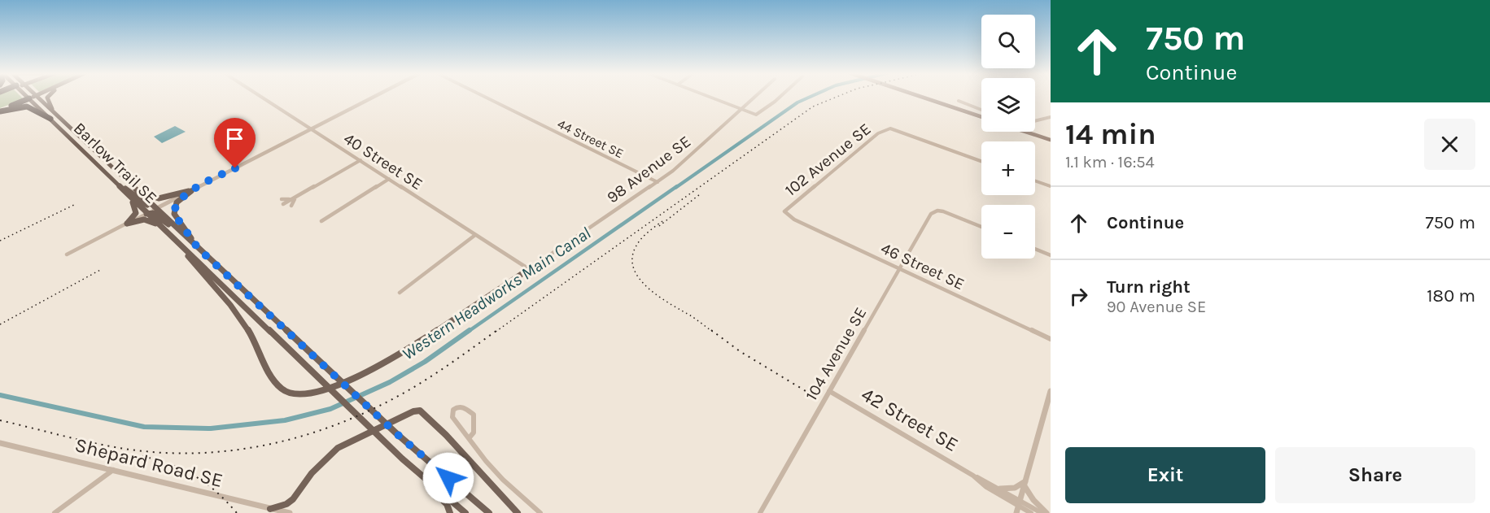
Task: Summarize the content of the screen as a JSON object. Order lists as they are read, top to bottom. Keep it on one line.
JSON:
{"streets":{"main road":["Barlow Trail SE"],"street":["44 Street SE","102 Avenue SE","40 Street SE","98 Avenue SE","46 Street SE","104 Avenue SE","42 Street SE","Shepard Road SE"]},"crossings":[["44 Street SE","98 Avenue SE"],["102 Avenue SE","46 Street SE"],["40 Street SE","98 Avenue SE"],["46 Street SE","104 Avenue SE"],["104 Avenue SE","42 Street SE"]],"water":["Western Headworks Main Canal"],"page":{"turn":["750 m","Continue"],"map_buttons":["+","−"],"heading":["14 min","1.1 km · 16:54"],"list":[{"name":"Continue","value":"750 m"},{"name":"Turn right","note":"90 Avenue SE","value":"180 m"}],"buttons":["Exit","Share"]}}
